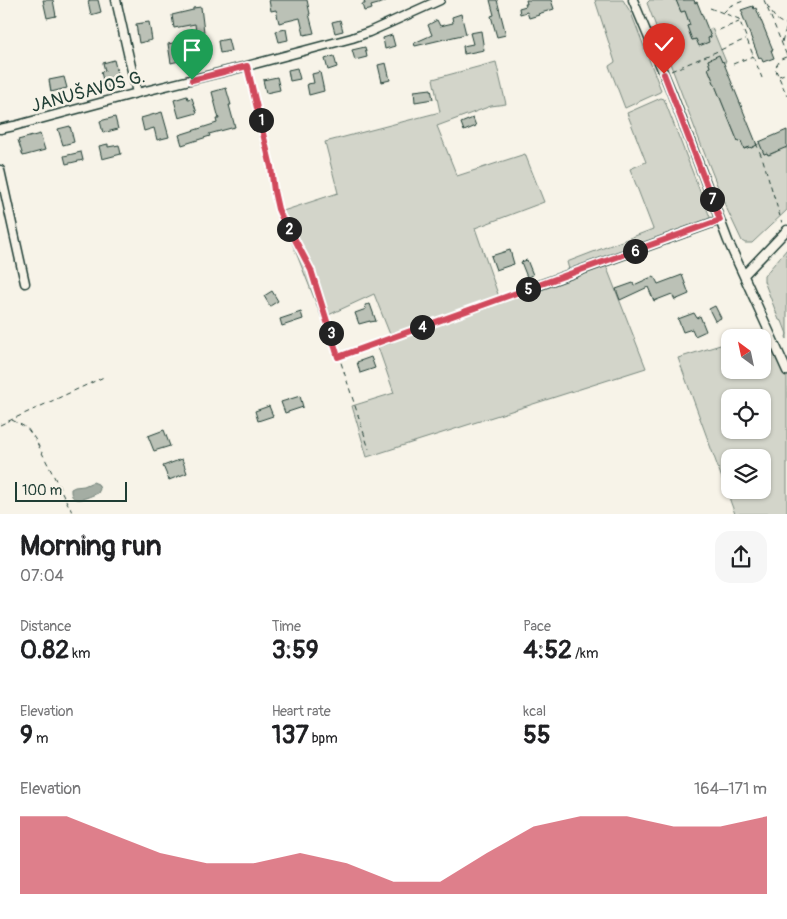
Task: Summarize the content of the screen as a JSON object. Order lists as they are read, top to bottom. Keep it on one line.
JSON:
{"streets":{"street":["JANUŠAVOS G."]},"scale_bar":"100 m","north":"top left","page":{"pins":["1","7","2","6","5","4","3"],"scale":"100 m","heading":["Morning run","07:04"],"stats":[["Distance","0.82 km"],["Time","3:59"],["Pace","4:52 /km"],["Elevation","9 m"],["Heart rate","137 bpm"],["kcal","55"]],"chart":["Elevation","164–171 m"]}}
